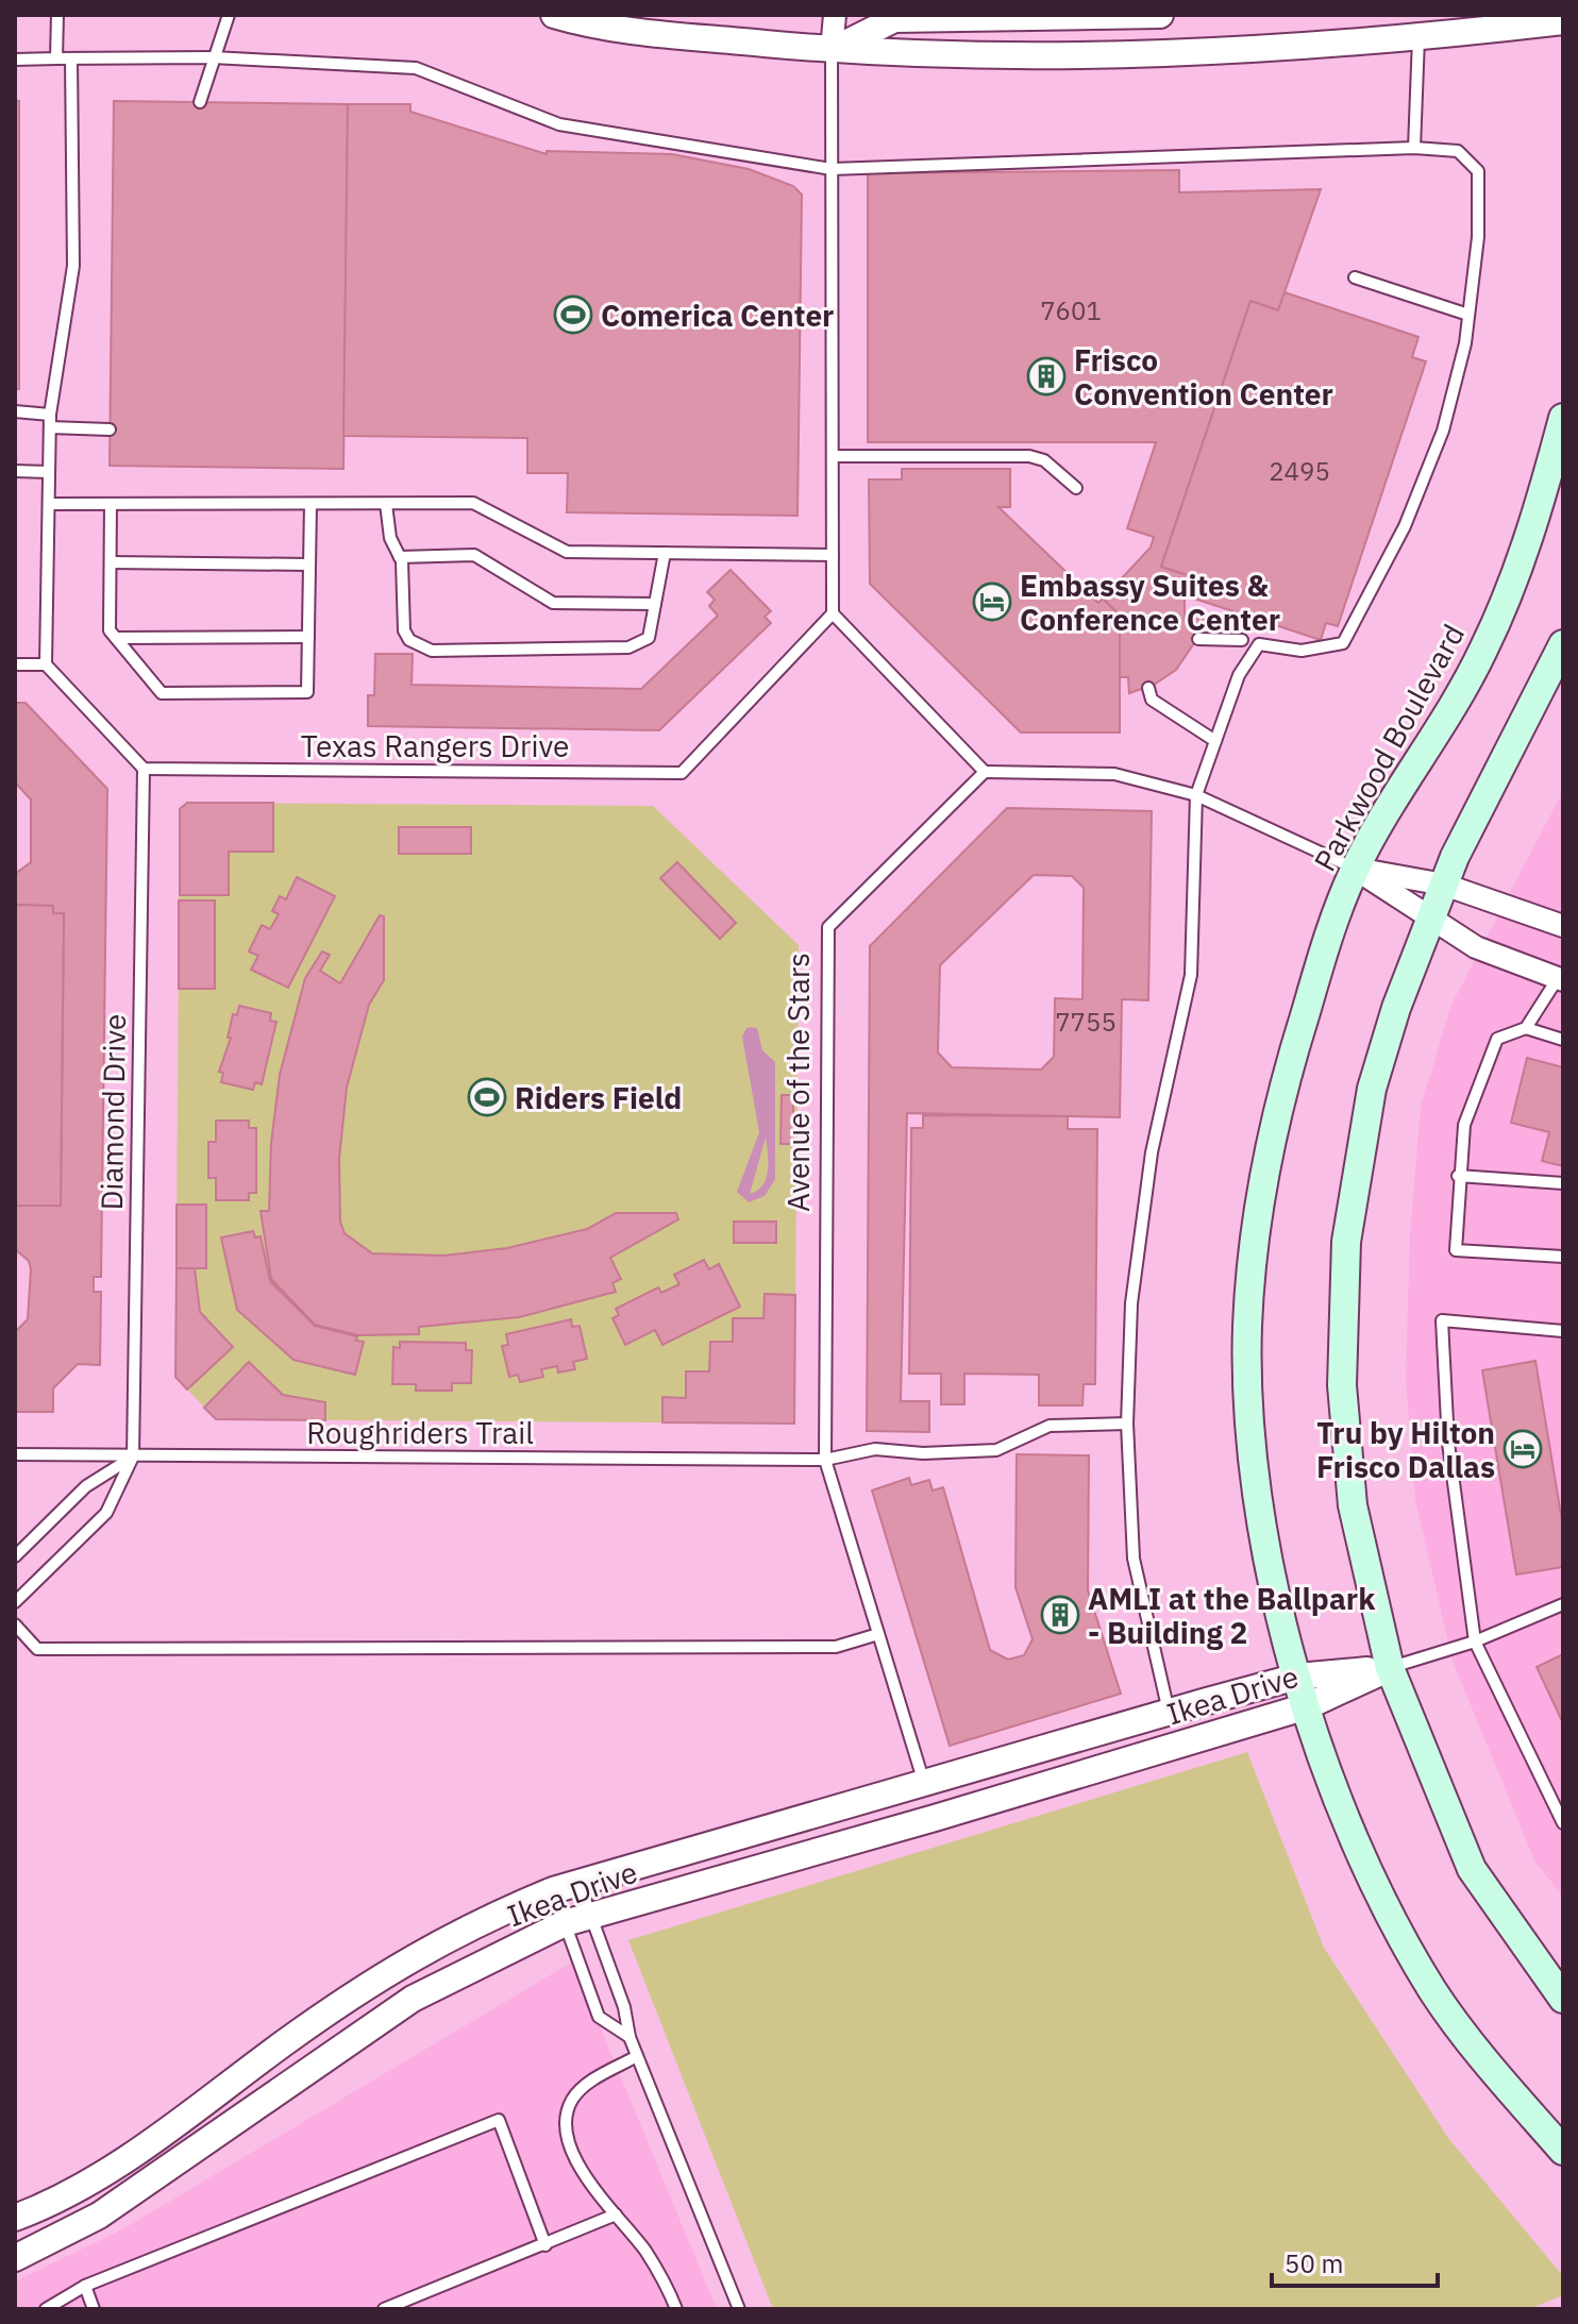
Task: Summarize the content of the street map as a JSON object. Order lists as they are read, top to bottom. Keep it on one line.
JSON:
{"streets":{"main road":["Parkwood Boulevard"],"street":["Ikea Drive"],"lane":["Texas Rangers Drive","Avenue of the Stars","Diamond Drive","Roughriders Trail"]},"crossings":[["Texas Rangers Drive","Diamond Drive"],["Parkwood Boulevard","Ikea Drive"],["Avenue of the Stars","Roughriders Trail"],["Avenue of the Stars","Ikea Drive"],["Diamond Drive","Roughriders Trail"]],"places":{"sports":["Comerica Center","Riders Field"],"building":["Frisco Convention Center","AMLI at the Ballpark - Building 2"],"hotel":["Embassy Suites & Conference Center","Tru by Hilton Frisco Dallas"]},"house_numbers":["7601","2495","7755"],"scale_bar":"50 m"}
